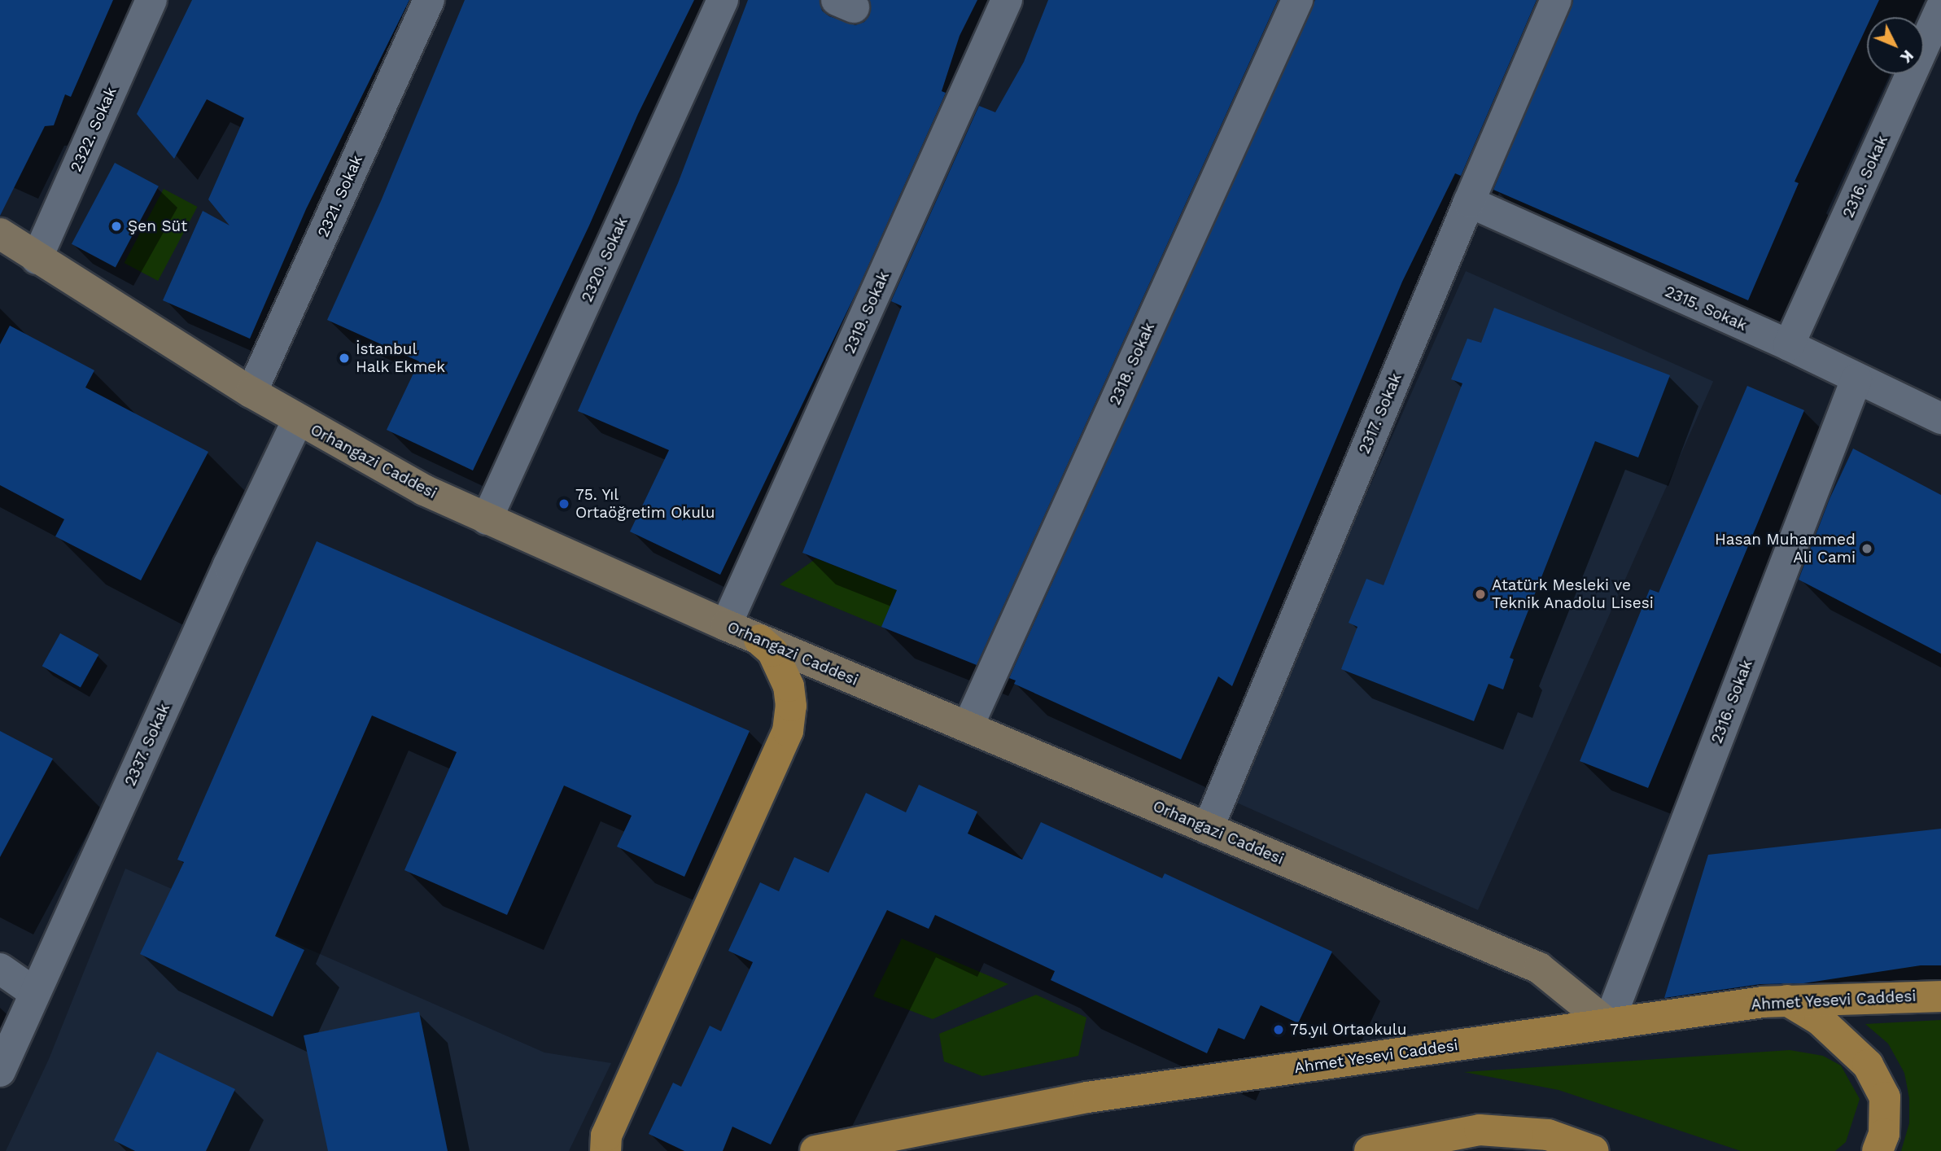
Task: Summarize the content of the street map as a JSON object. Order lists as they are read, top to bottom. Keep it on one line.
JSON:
{"streets":{"main road":["Orhangazi Caddesi","Ahmet Yesevi Caddesi"],"street":["2322. Sokak","2316. Sokak","2321. Sokak","2320. Sokak","2315. Sokak","2319. Sokak","2318. Sokak","2317. Sokak","2337. Sokak"]},"crossings":[["2322. Sokak","Orhangazi Caddesi"],["2316. Sokak","2315. Sokak"],["2316. Sokak","Orhangazi Caddesi"],["2316. Sokak","Ahmet Yesevi Caddesi"],["2321. Sokak","Orhangazi Caddesi"],["2320. Sokak","Orhangazi Caddesi"],["2315. Sokak","2317. Sokak"],["2319. Sokak","Orhangazi Caddesi"],["2318. Sokak","Orhangazi Caddesi"],["2317. Sokak","Orhangazi Caddesi"],["Orhangazi Caddesi","2337. Sokak"],["Orhangazi Caddesi","Ahmet Yesevi Caddesi"]],"places":["Şen Süt","İstanbul Halk Ekmek","75. Yıl Ortaöğretim Okulu","Hasan Muhammed Ali Cami","Atatürk Mesleki ve Teknik Anadolu Lisesi","75.yıl Ortaokulu"],"north":"bottom right"}
